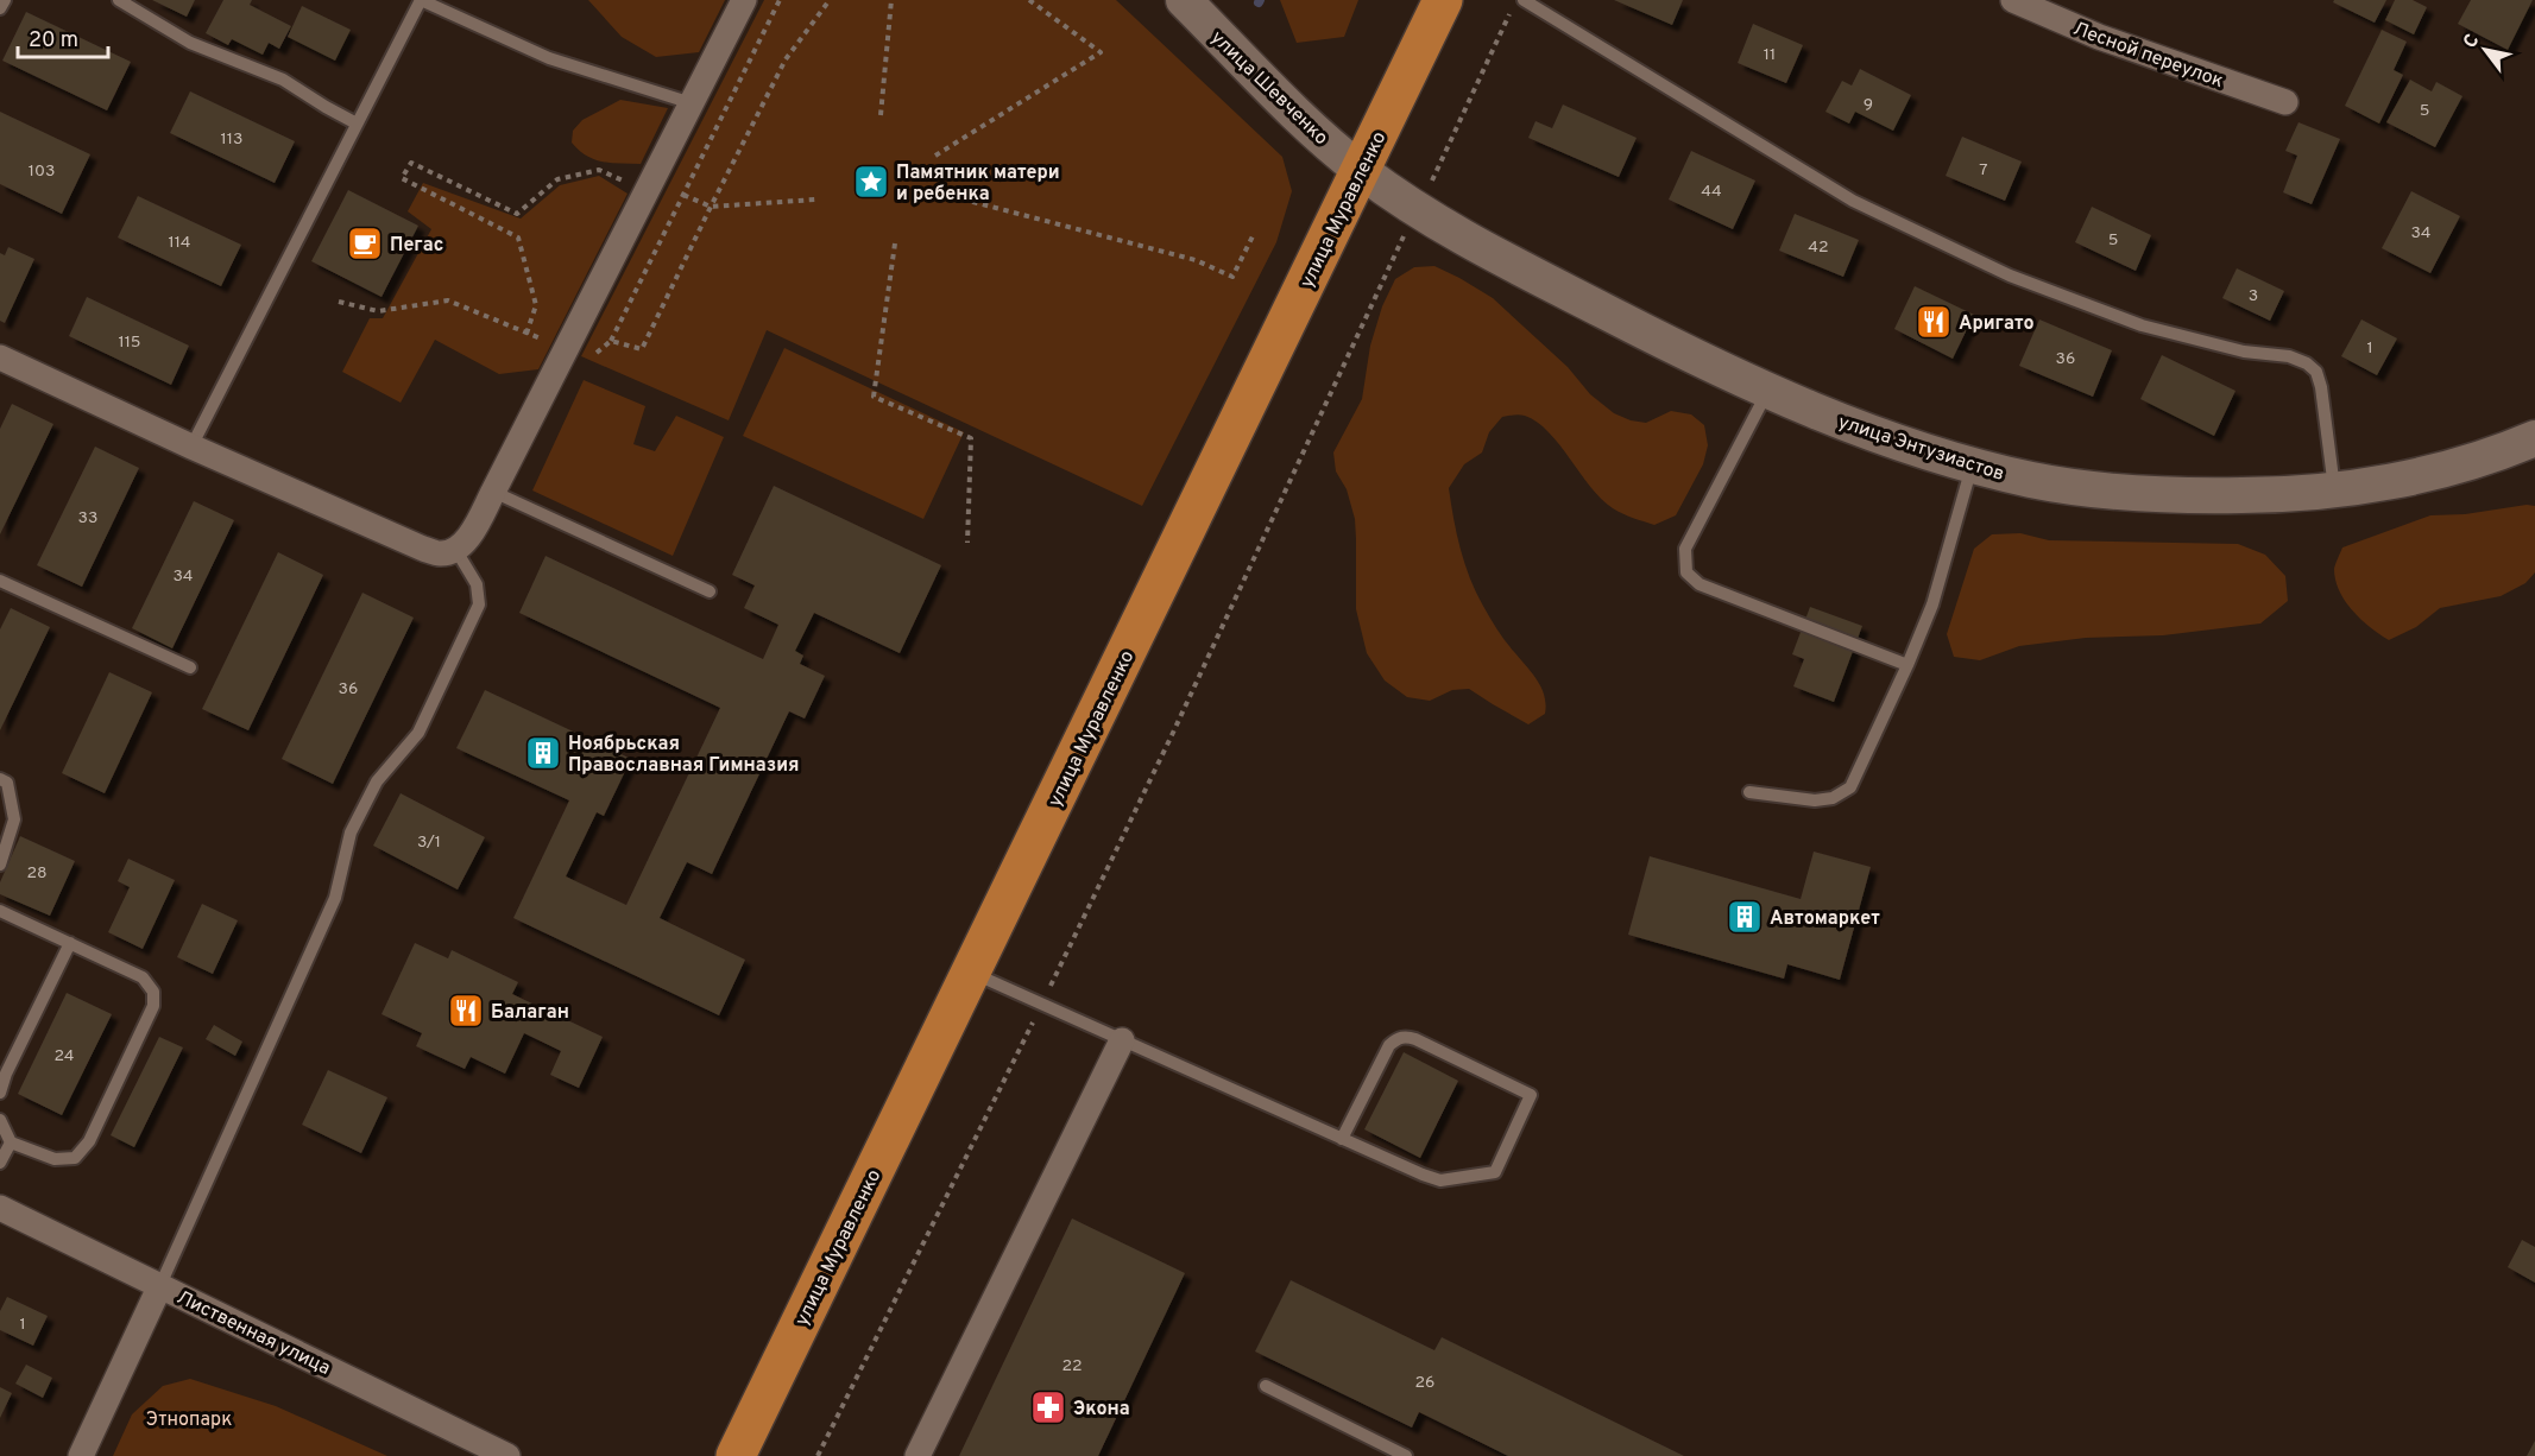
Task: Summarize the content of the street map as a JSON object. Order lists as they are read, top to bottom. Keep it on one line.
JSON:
{"streets":{"main road":["улица Муравленко"],"street":["Лесной переулок","улица Шевченко","улица Энтузиастов","Лиственная улица"]},"crossings":[["улица Шевченко","улица Муравленко"],["улица Шевченко","улица Энтузиастов"],["улица Муравленко","улица Энтузиастов"]],"parks":["Этнопарк"],"places":{"place":["Памятник матери и ребенка"],"cafe":["Пегас"],"restaurant":["Аригато","Балаган"],"building":["Ноябрьская Православная Гимназия","Автомаркет"],"pharmacy":["Экона"]},"house_numbers":["11","9","5","113","7","103","44","34","5","114","42","3","115","1","36","33","34","36","3/1","28","24","1","22","26"],"scale_bar":"20 m","north":"top left"}
